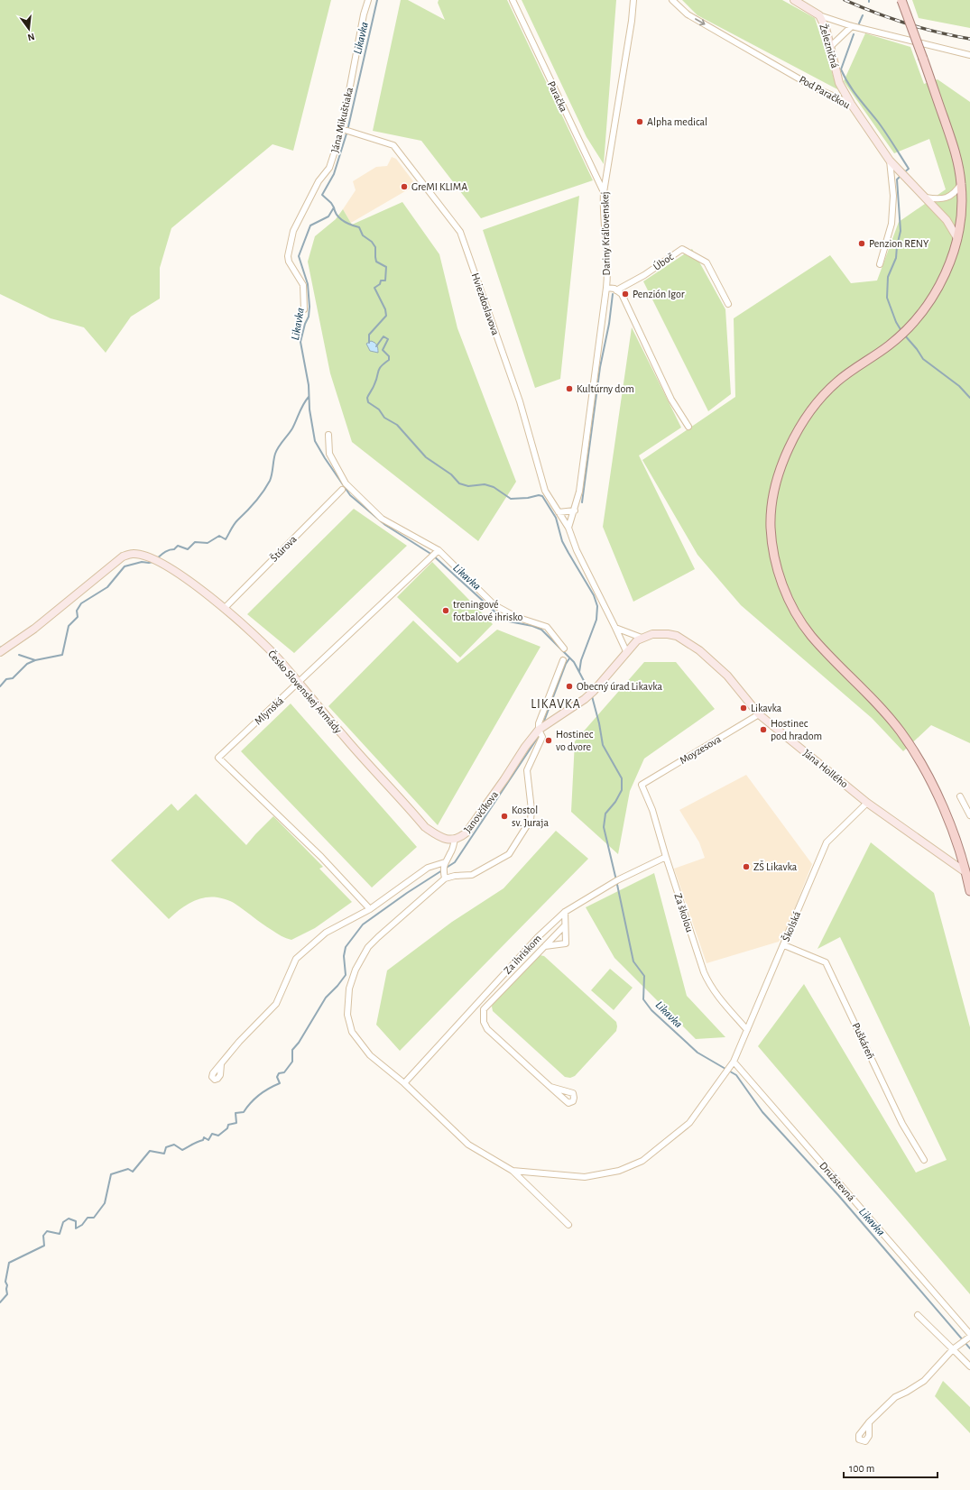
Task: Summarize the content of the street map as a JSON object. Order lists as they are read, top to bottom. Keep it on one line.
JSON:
{"streets":{"street":["Železničná","Pod Paračkou","Paračka","Jána Mikuštiaka","Dariny Kráľovenskej","Úboč","Hviezdoslavova","Štúrova","Česko Slovenskej Armády","Mlynská","Moyzesova","Jána Hollého","Janovčíkova","Za školou","Školská","Za ihriskom","Puškáreň","Družstevná"]},"crossings":[["Železničná","Pod Paračkou"],["Paračka","Dariny Kráľovenskej"],["Jána Mikuštiaka","Hviezdoslavova"],["Dariny Kráľovenskej","Hviezdoslavova"],["Štúrova","Česko Slovenskej Armády"],["Česko Slovenskej Armády","Mlynská"],["Česko Slovenskej Armády","Janovčíkova"],["Moyzesova","Jána Hollého"],["Moyzesova","Za školou"],["Jána Hollého","Janovčíkova"],["Jána Hollého","Školská"],["Za školou","Školská"],["Za školou","Za ihriskom"],["Školská","Puškáreň"],["Školská","Družstevná"]],"one_way":["Pod Paračkou"],"districts":["LIKAVKA"],"water":["Likavka"],"places":["Alpha medical","GreMI KLIMA","Penzion RENY","Penzión Igor","Kultúrny dom","treningové fotbalové ihrisko","Obecný úrad Likavka","Likavka","Hostinec pod hradom","Hostinec vo dvore","Kostol sv. Juraja","ZŠ Likavka"],"scale_bar":"100 m","north":"bottom"}
